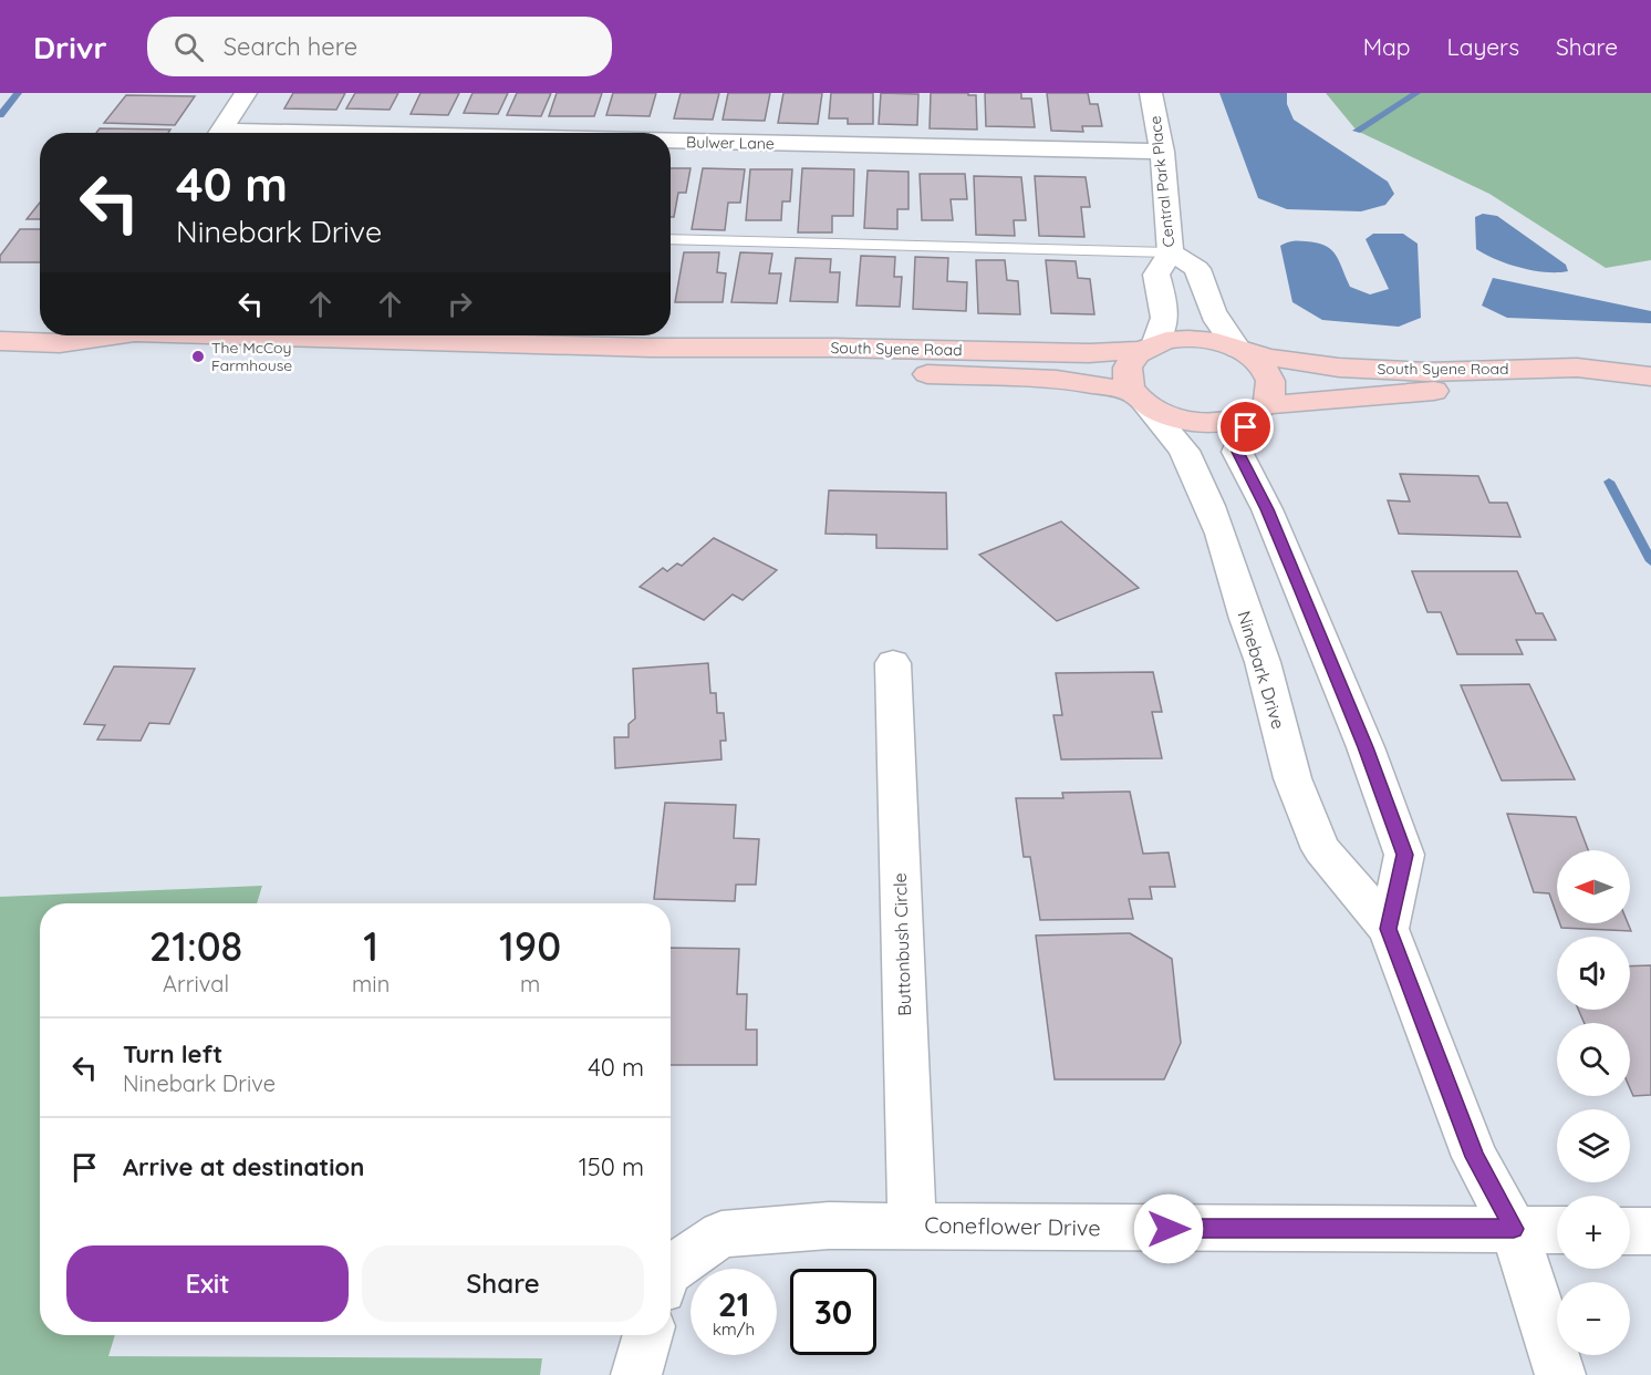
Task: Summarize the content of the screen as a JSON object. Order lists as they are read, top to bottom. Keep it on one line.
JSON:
{"streets":{"street":["Bulwer Lane","Central Park Place","South Syene Road","Ninebark Drive","Buttonbush Circle","Coneflower Drive"]},"crossings":[["Bulwer Lane","Central Park Place"],["Central Park Place","South Syene Road"],["Central Park Place","Ninebark Drive"],["South Syene Road","Ninebark Drive"],["Ninebark Drive","Coneflower Drive"],["Buttonbush Circle","Coneflower Drive"]],"places":["The McCoy Farmhouse"],"north":"left","page":{"header":"Drivr","search":"Search here","nav":["Map","Layers","Share"],"turn":["40 m","Ninebark Drive"],"map_buttons":["+","−"],"eta":["21:08","Arrival","1","min","190","m"],"list":[{"name":"Turn left","note":"Ninebark Drive","value":"40 m"},{"name":"Arrive at destination","value":"150 m"}],"buttons":["Exit","Share"],"speed":"21 km/h","limit":"30"}}
